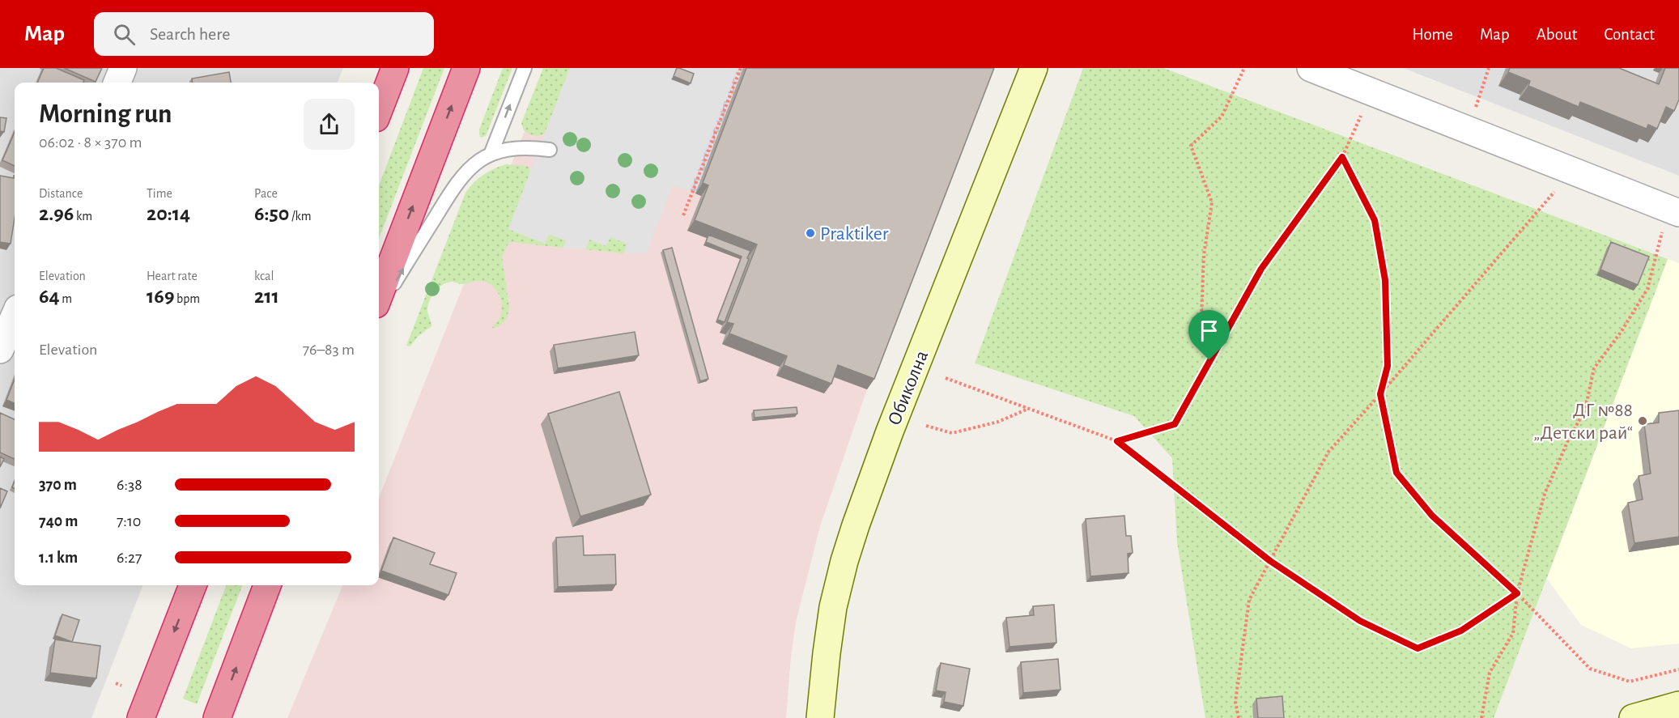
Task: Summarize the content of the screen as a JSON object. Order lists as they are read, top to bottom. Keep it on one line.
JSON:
{"streets":{"street":["Обиколна"]},"places":["Praktiker","ДГ №88 „Детски рай“"],"page":{"header":"Map","search":"Search here","nav":["Home","Map","About","Contact"],"heading":["Morning run","06:02 · 8 × 370 m"],"stats":[["Distance","2.96 km"],["Time","20:14"],["Pace","6:50 /km"],["Elevation","64 m"],["Heart rate","169 bpm"],["kcal","211"]],"chart":["Elevation","76–83 m"],"list":[{"name":"370 m","note":"6:38"},{"name":"740 m","note":"7:10"},{"name":"1.1 km","note":"6:27"}]}}
